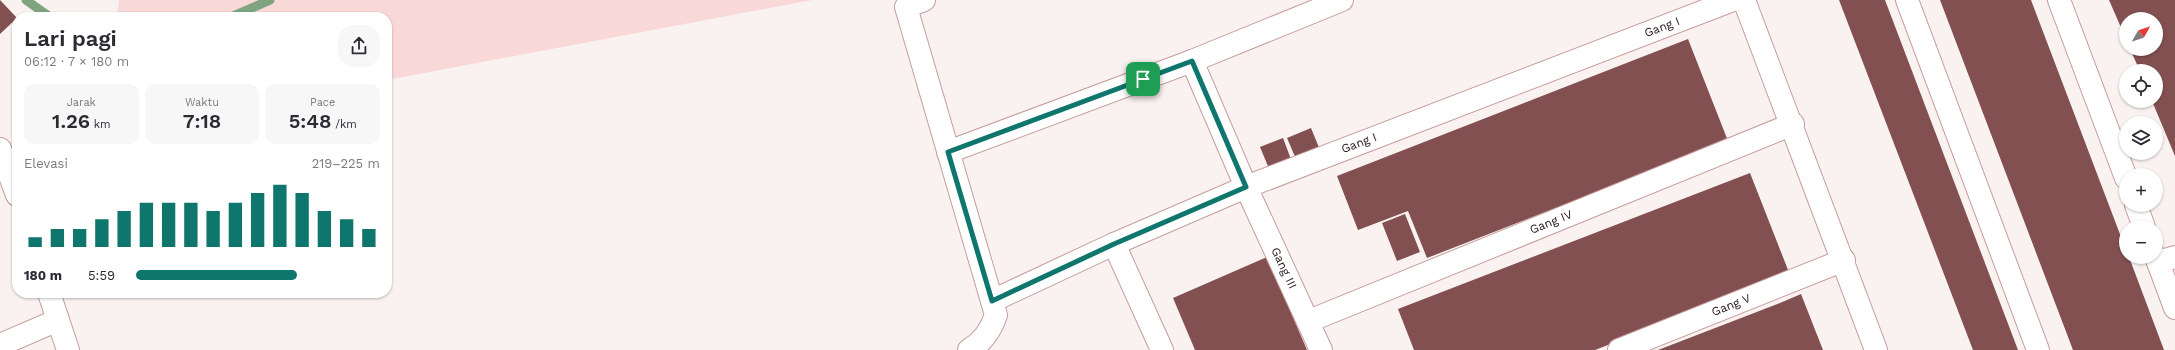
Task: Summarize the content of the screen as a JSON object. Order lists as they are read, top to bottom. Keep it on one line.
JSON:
{"streets":{"street":["Gang I","Gang IV","Gang III","Gang V"]},"crossings":[["Gang I","Gang III"],["Gang IV","Gang III"]],"north":"top right","page":{"map_buttons":["+","−"],"heading":["Lari pagi","06:12 · 7 × 180 m"],"stats":[["Jarak","1.26 km"],["Waktu","7:18"],["Pace","5:48 /km"]],"chart":["Elevasi","219–225 m"],"list":[{"name":"180 m","note":"5:59"}]}}
